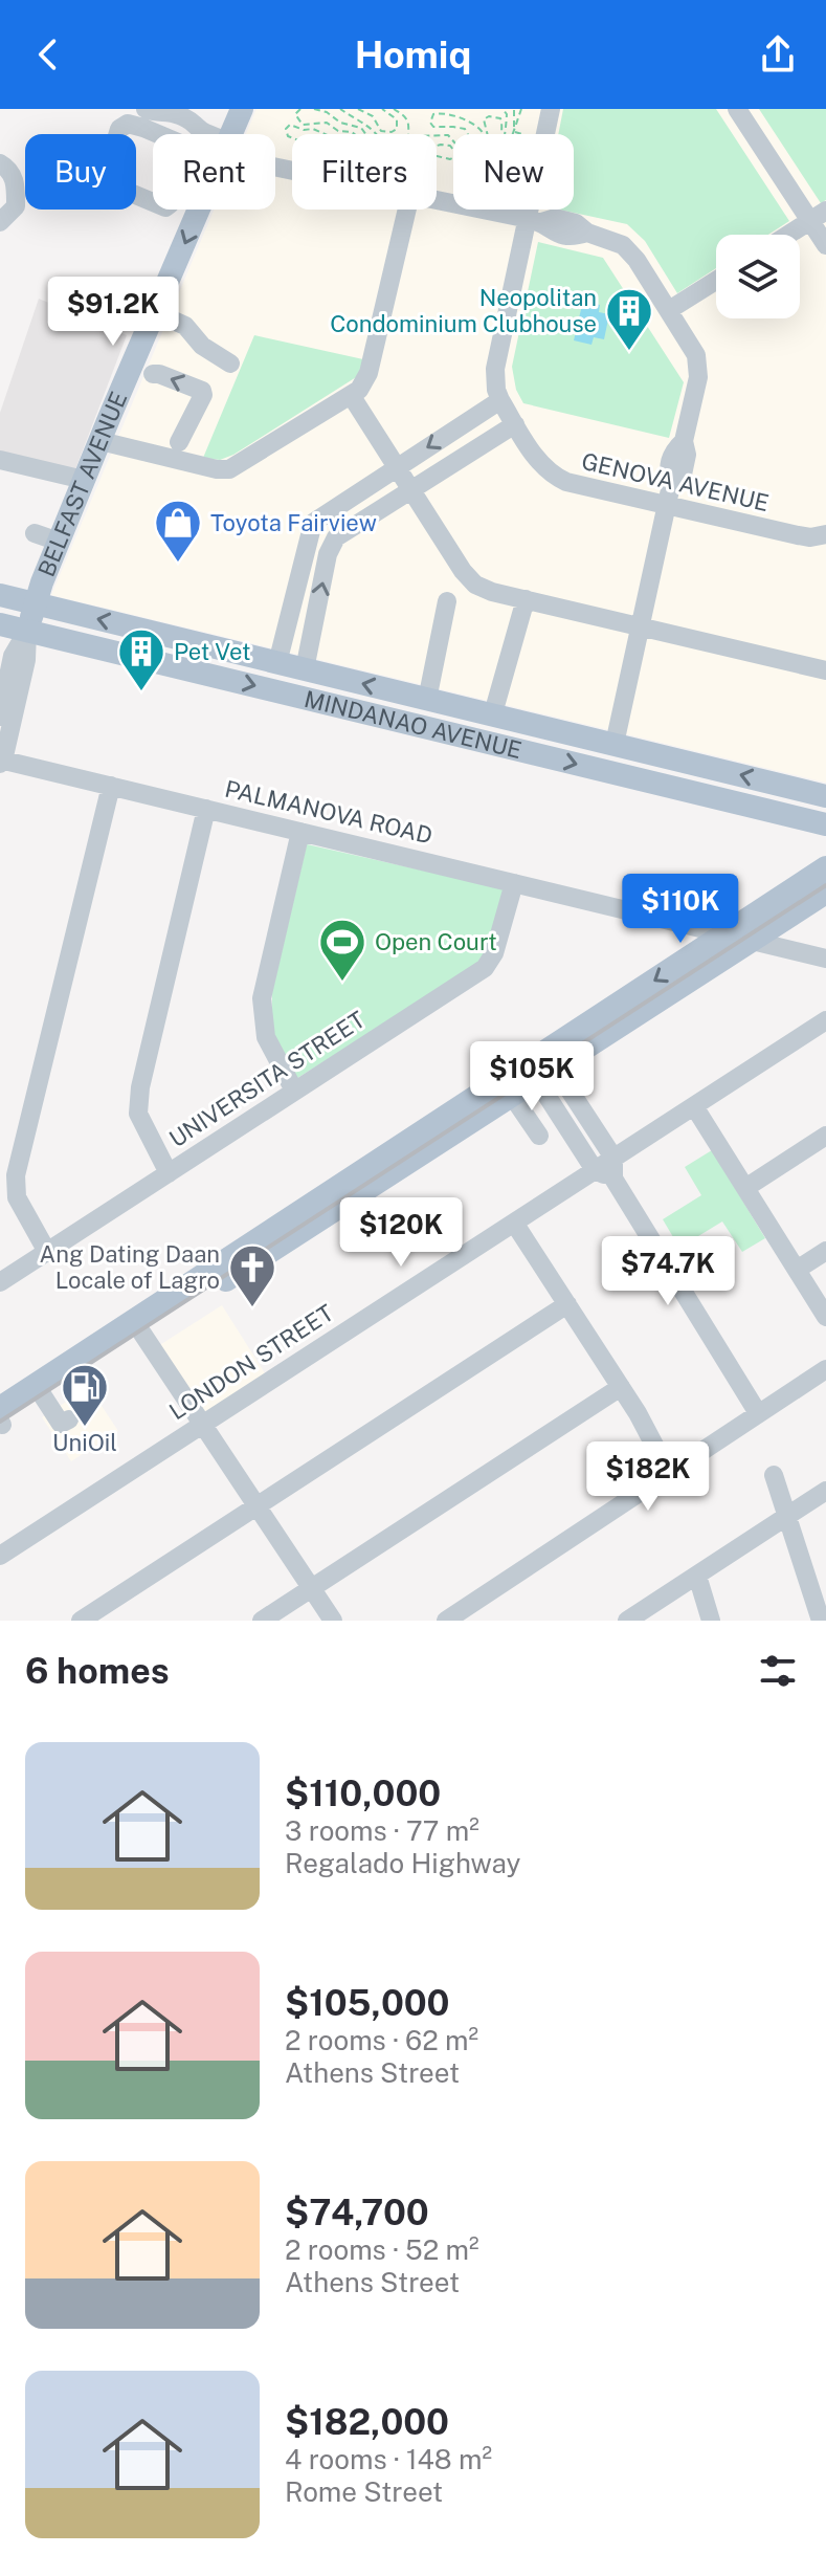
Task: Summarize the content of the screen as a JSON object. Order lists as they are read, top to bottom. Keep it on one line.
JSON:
{"streets":{"main road":["BELFAST AVENUE","MINDANAO AVENUE"],"street":["GENOVA AVENUE","PALMANOVA ROAD","UNIVERSITA STREET","LONDON STREET"]},"crossings":[["BELFAST AVENUE","MINDANAO AVENUE"],["PALMANOVA ROAD","UNIVERSITA STREET"]],"places":{"building":["Neopolitan Condominium Clubhouse","Pet Vet"],"shop":["Toyota Fairview"],"sports":["Open Court"],"church":["Ang Dating Daan Locale of Lagro"],"fuel station":["UniOil"]},"page":{"header":"Homiq","chip":["Buy","Rent","Filters","New"],"price":["$91.2K","$110K","$105K","$120K","$74.7K","$182K"],"heading":"6 homes","list":[{"name":"$110,000","note":"3 rooms · 77 m² · Regalado Highway"},{"name":"$105,000","note":"2 rooms · 62 m² · Athens Street"},{"name":"$74,700","note":"2 rooms · 52 m² · Athens Street"},{"name":"$182,000","note":"4 rooms · 148 m² · Rome Street"}]}}
